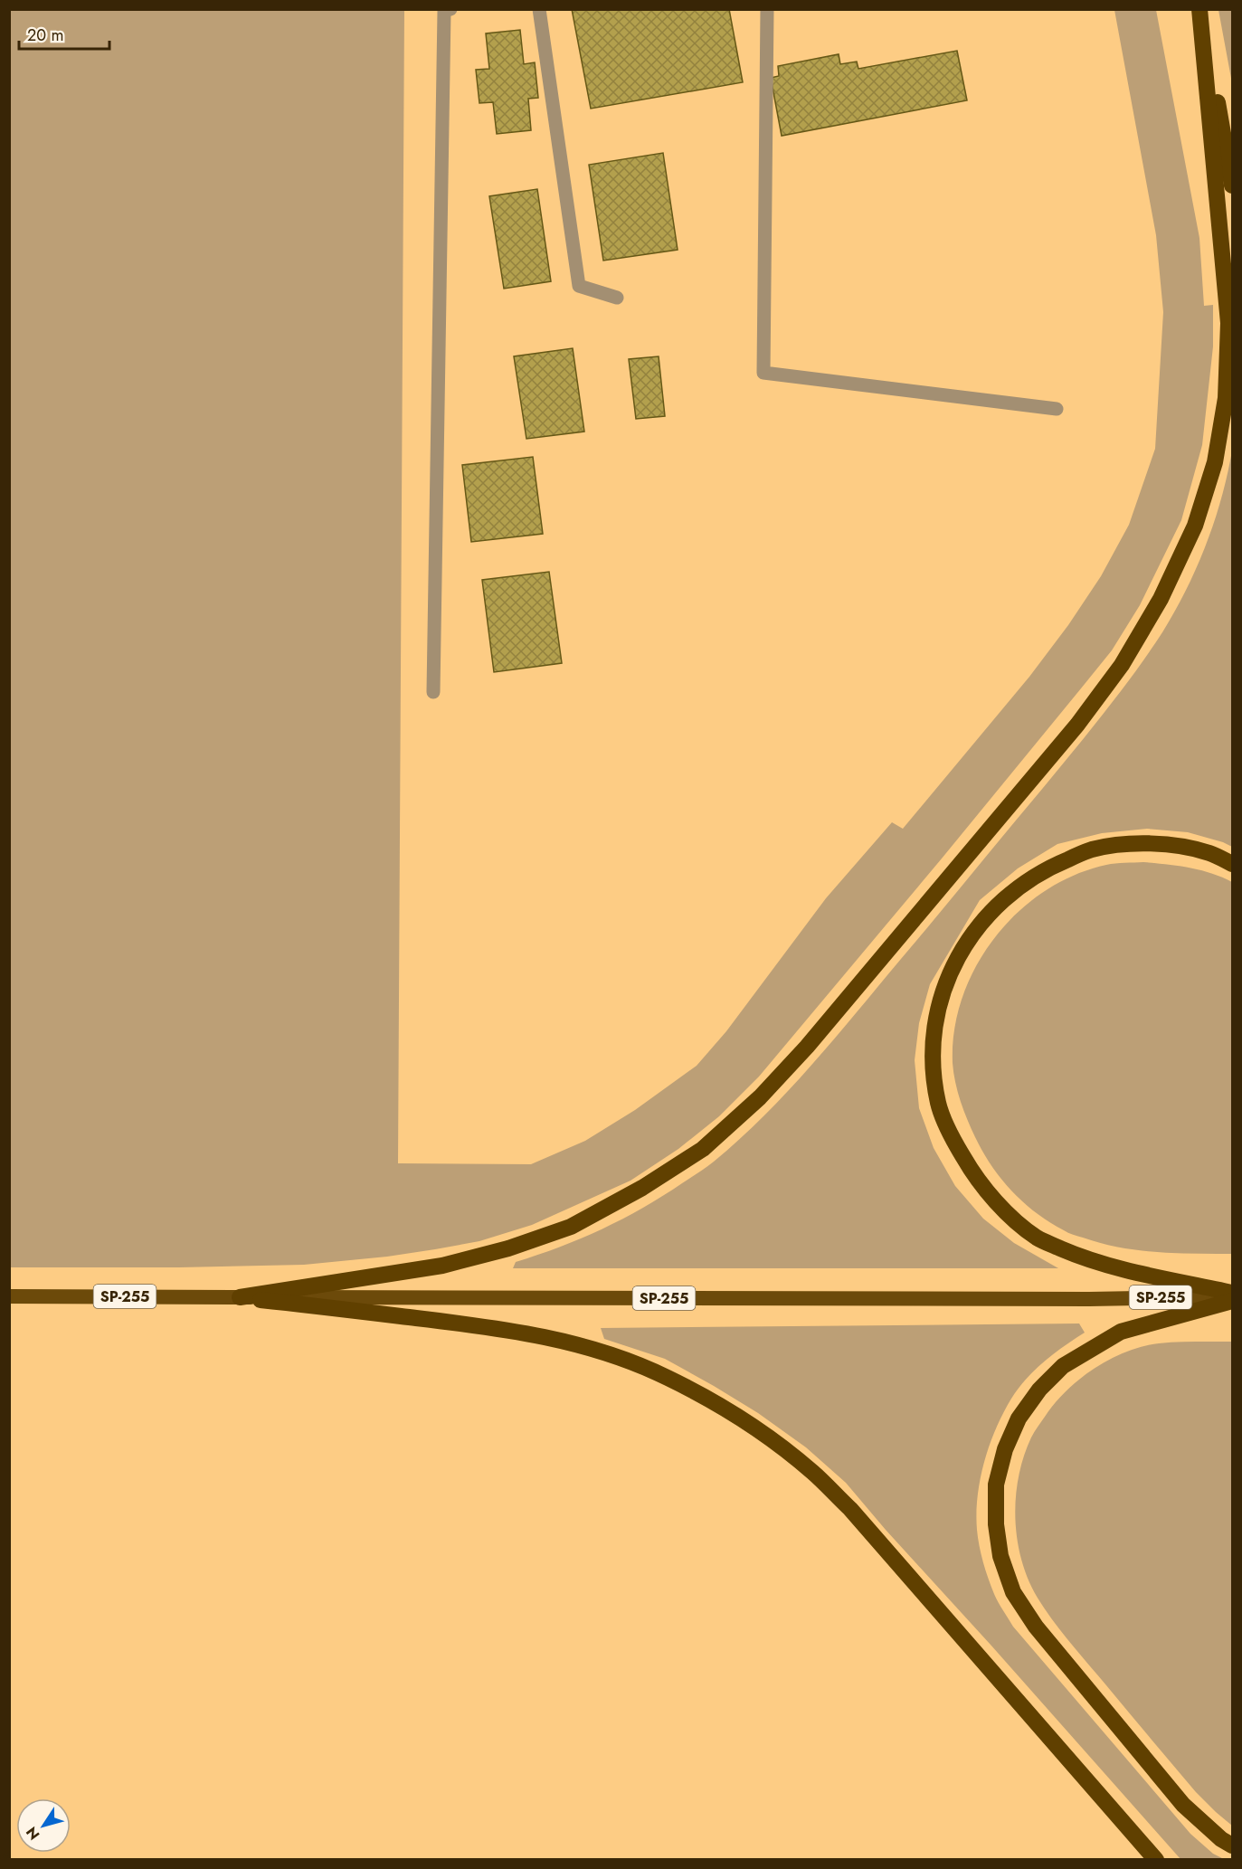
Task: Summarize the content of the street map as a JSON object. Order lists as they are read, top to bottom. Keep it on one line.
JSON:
{"streets":{"highway":["SP-255"]},"scale_bar":"20 m","north":"bottom left"}
